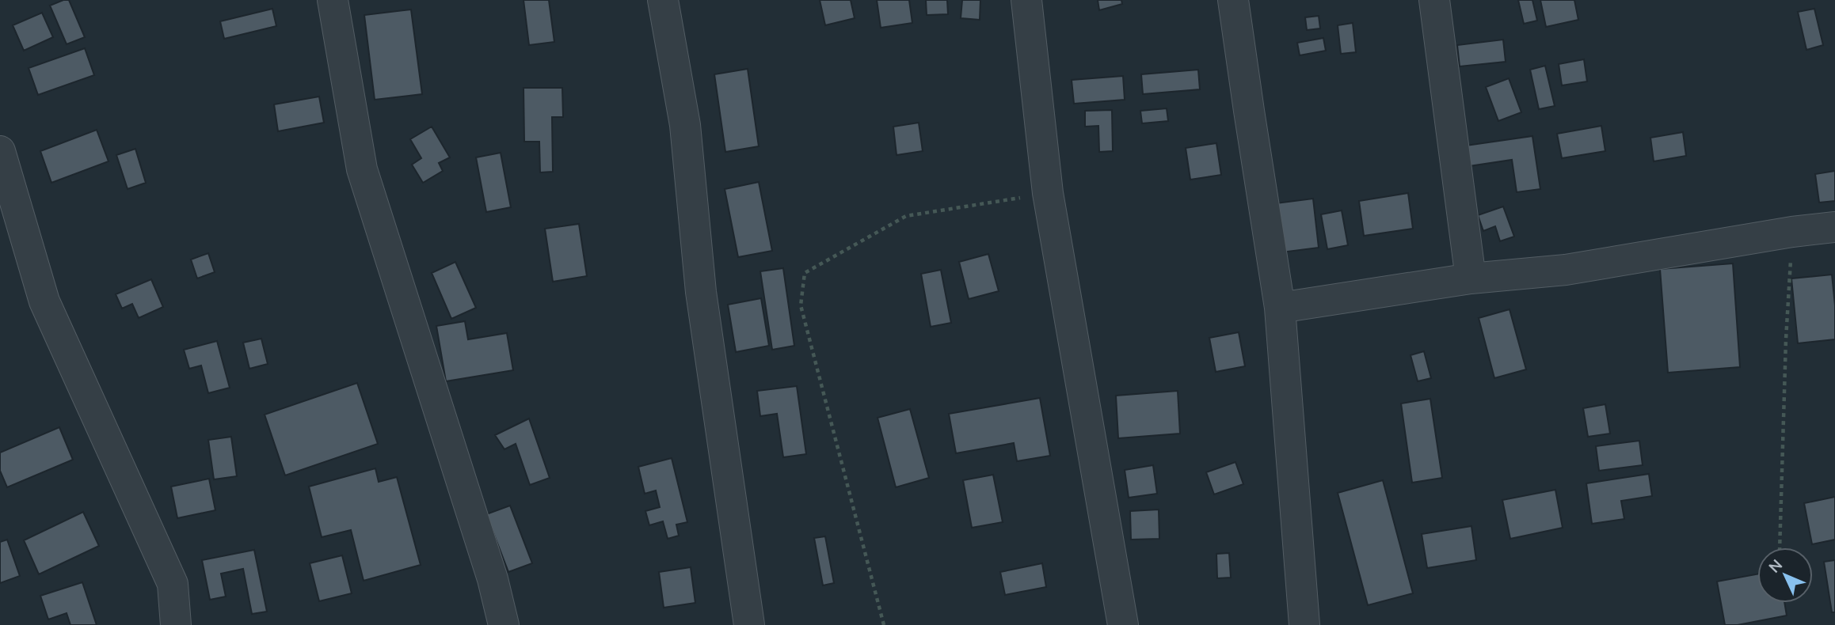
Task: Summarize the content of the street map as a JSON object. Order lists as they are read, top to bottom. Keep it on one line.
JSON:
{"north":"top left"}
